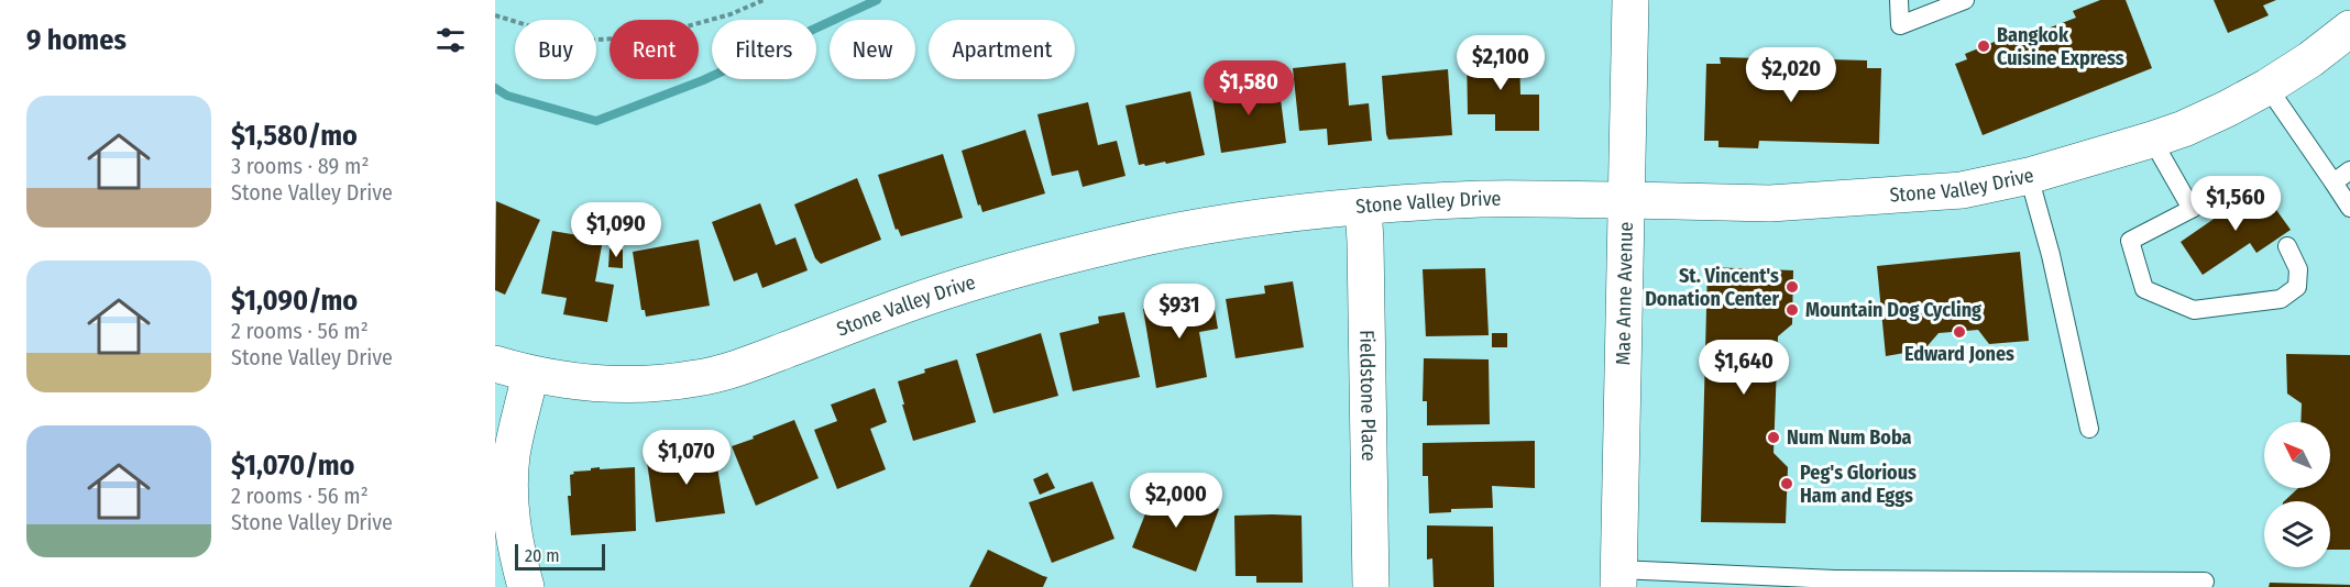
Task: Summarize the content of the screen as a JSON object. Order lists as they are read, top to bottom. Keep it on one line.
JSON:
{"streets":{"street":["Stone Valley Drive","Mae Anne Avenue","Fieldstone Place"]},"crossings":[["Stone Valley Drive","Mae Anne Avenue"],["Stone Valley Drive","Fieldstone Place"]],"places":["Bangkok Cuisine Express","St. Vincent's Donation Center","Mountain Dog Cycling","Edward Jones","Num Num Boba","Peg's Glorious Ham and Eggs"],"scale_bar":"20 m","north":"top left","page":{"heading":"9 homes","chip":["Buy","Rent","Filters","New","Apartment"],"price":["$2,100","$2,020","$1,580","$1,560","$1,090","$931","$1,640","$1,070","$2,000"],"list":[{"name":"$1,580/mo","note":"3 rooms · 89 m² · Stone Valley Drive"},{"name":"$1,090/mo","note":"2 rooms · 56 m² · Stone Valley Drive"},{"name":"$1,070/mo","note":"2 rooms · 56 m² · Stone Valley Drive"}],"scale":"20 m"}}
